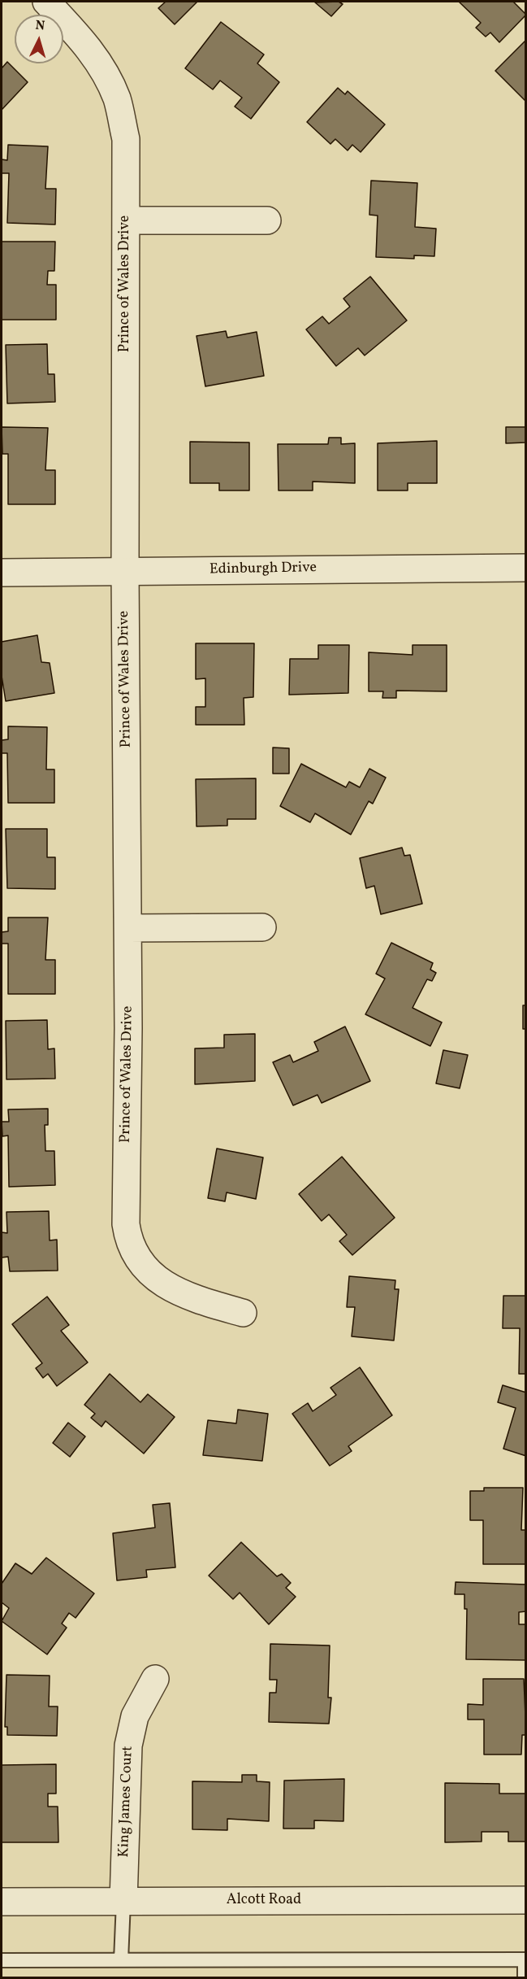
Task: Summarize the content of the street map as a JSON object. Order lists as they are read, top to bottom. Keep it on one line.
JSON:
{"streets":{"street":["Prince of Wales Drive","Edinburgh Drive","King James Court","Alcott Road"]},"crossings":[["Prince of Wales Drive","Edinburgh Drive"],["King James Court","Alcott Road"]],"north":"top"}
